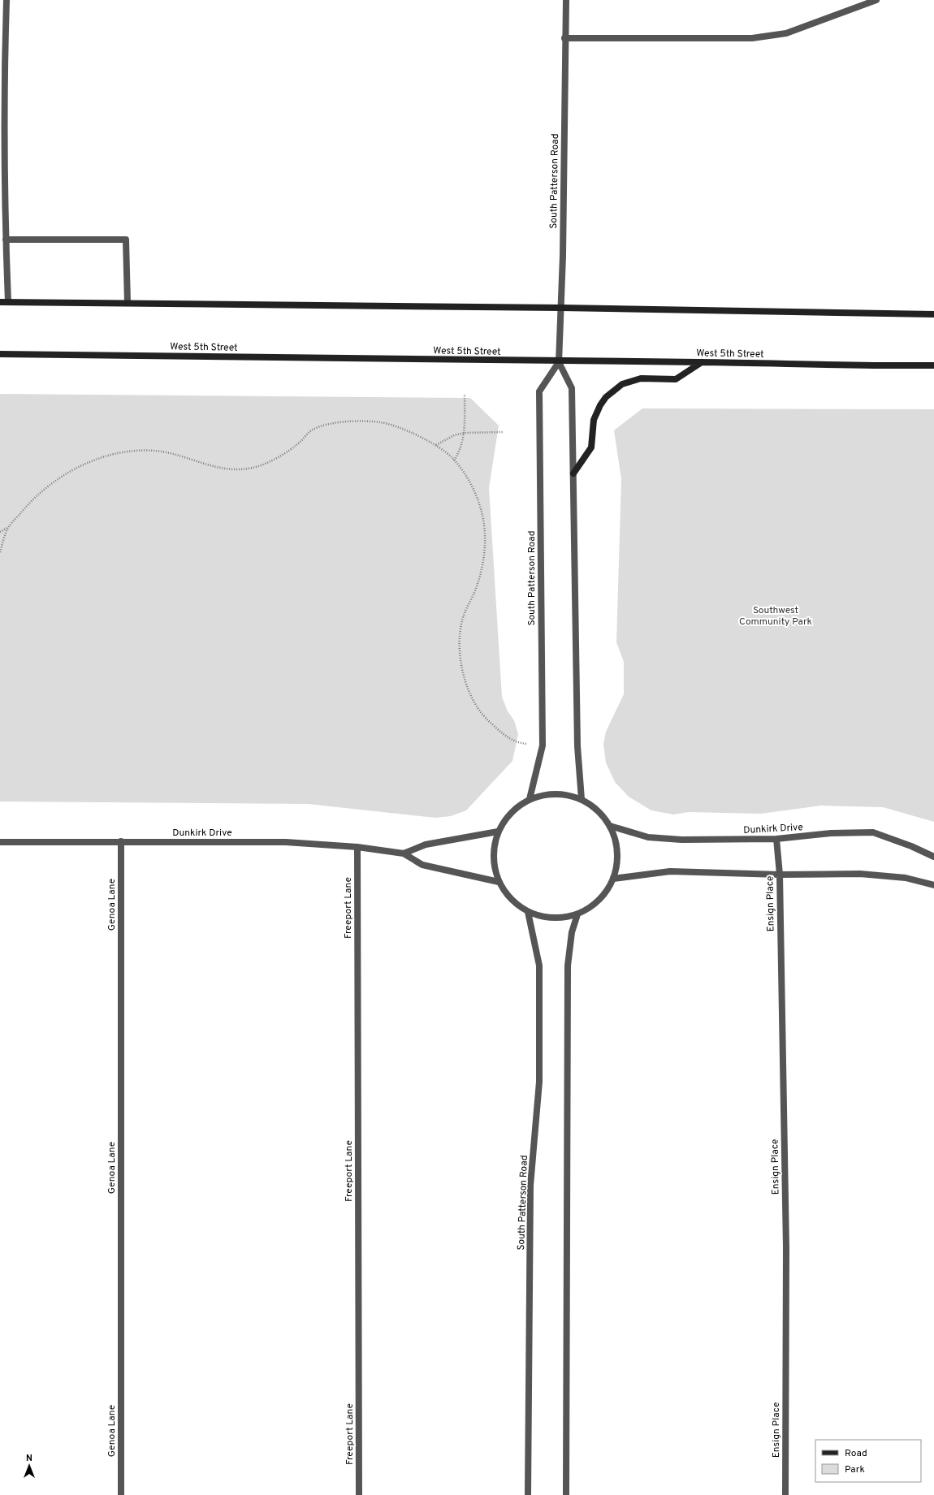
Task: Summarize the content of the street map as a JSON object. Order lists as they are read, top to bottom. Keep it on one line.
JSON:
{"streets":{"main road":["West 5th Street"],"street":["South Patterson Road","Dunkirk Drive","Ensign Place","Genoa Lane","Freeport Lane"]},"crossings":[["South Patterson Road","West 5th Street"],["Dunkirk Drive","Ensign Place"],["Dunkirk Drive","Genoa Lane"],["Dunkirk Drive","Freeport Lane"]],"parks":["Southwest Community Park"],"legend":["Road","Park"],"north":"top"}
